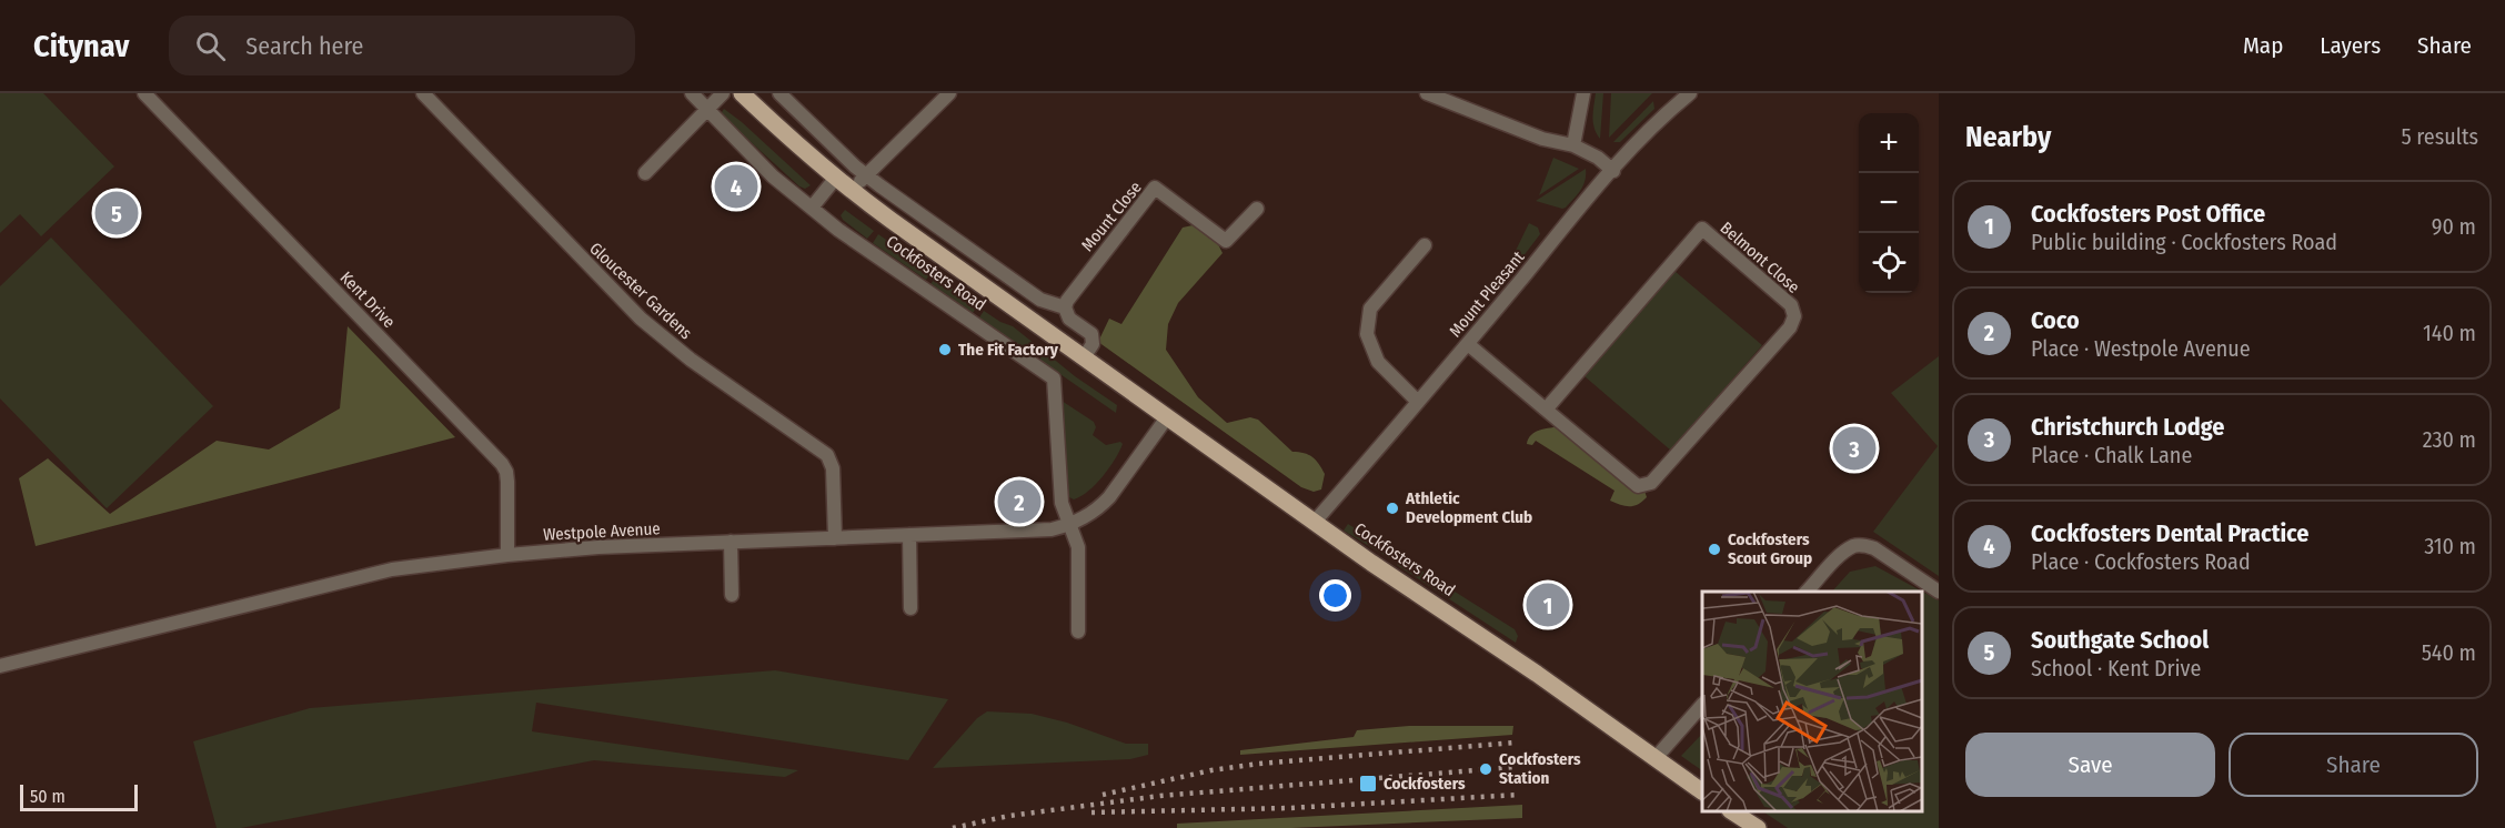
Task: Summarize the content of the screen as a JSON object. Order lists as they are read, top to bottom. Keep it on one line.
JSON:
{"streets":{"main road":["Cockfosters Road"],"street":["Mount Close","Belmont Close","Gloucester Gardens","Mount Pleasant","Kent Drive","Westpole Avenue"]},"crossings":[["Belmont Close","Mount Pleasant"],["Cockfosters Road","Mount Pleasant"],["Cockfosters Road","Westpole Avenue"],["Gloucester Gardens","Westpole Avenue"],["Kent Drive","Westpole Avenue"]],"places":{"other":["The Fit Factory","Athletic Development Club","Cockfosters Scout Group","Cockfosters Station"],"transit":["Cockfosters"]},"scale_bar":"50 m","page":{"header":"Citynav","search":"Search here","nav":["Map","Layers","Share"],"heading":["Nearby","5 results"],"map_buttons":["+","−"],"pins":["4","5","3","2","1"],"list":[{"mark":"1","name":"Cockfosters Post Office","note":"Public building · Cockfosters Road","value":"90 m"},{"mark":"2","name":"Coco","note":"Place · Westpole Avenue","value":"140 m"},{"mark":"3","name":"Christchurch Lodge","note":"Place · Chalk Lane","value":"230 m"},{"mark":"4","name":"Cockfosters Dental Practice","note":"Place · Cockfosters Road","value":"310 m"},{"mark":"5","name":"Southgate School","note":"School · Kent Drive","value":"540 m"}],"buttons":["Save","Share"],"scale":"50 m"}}
